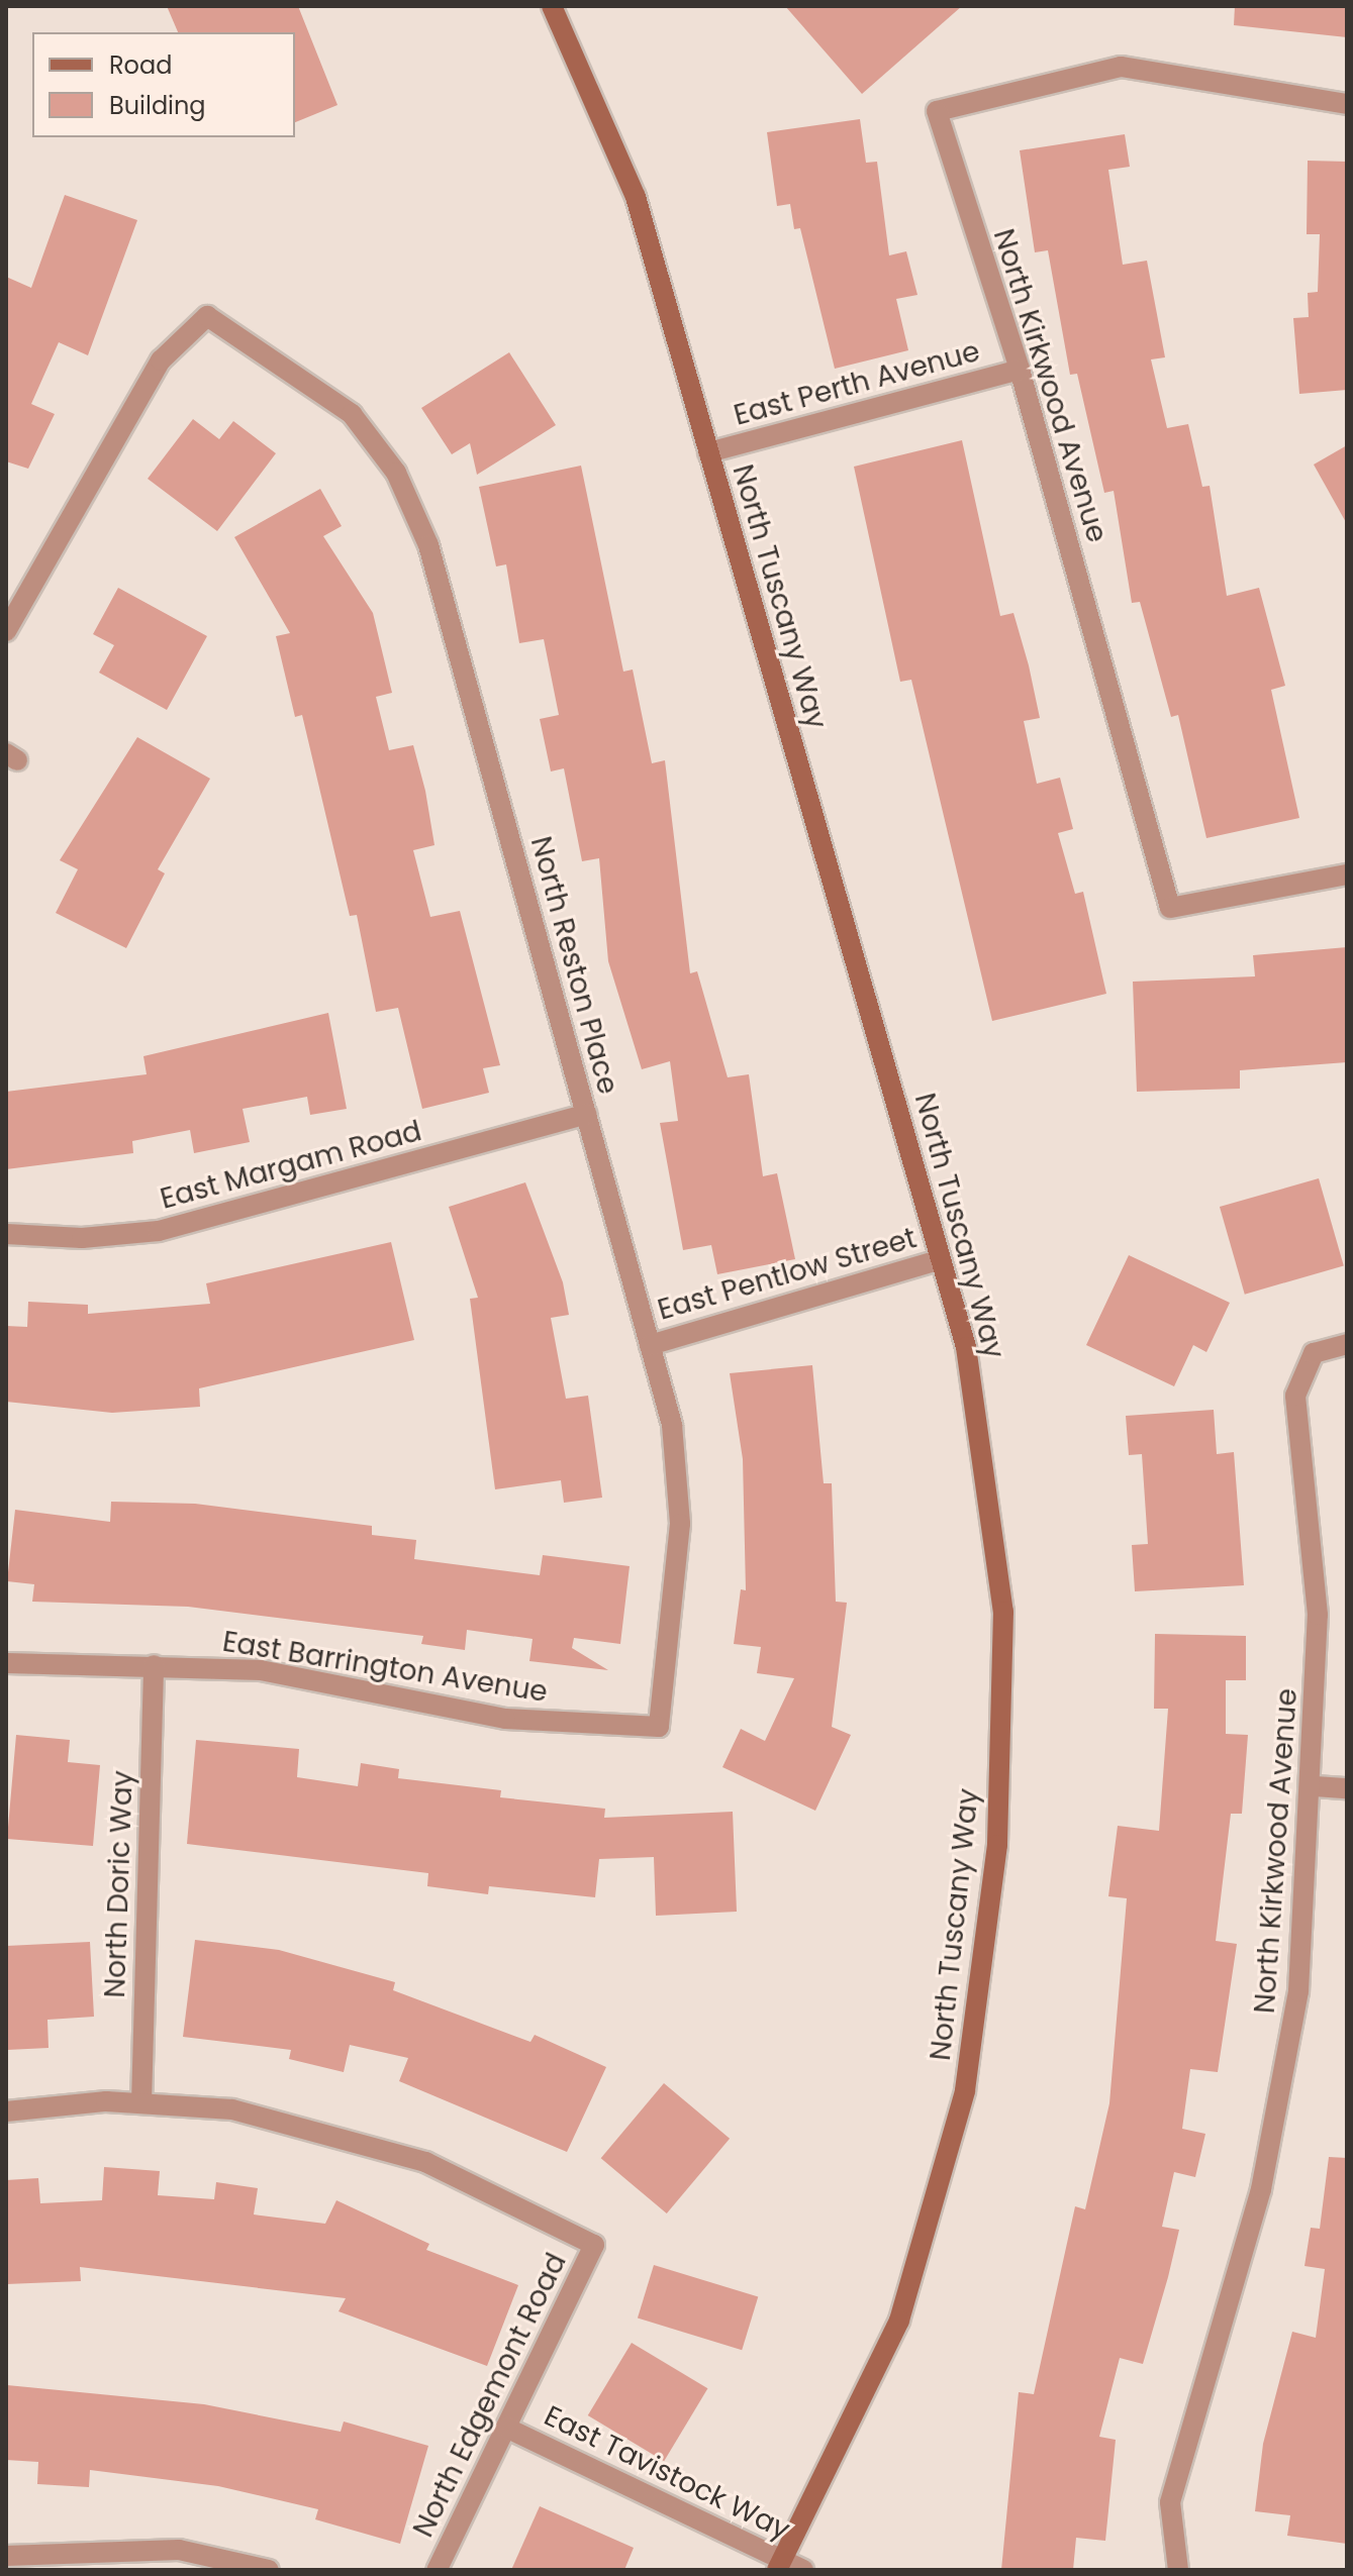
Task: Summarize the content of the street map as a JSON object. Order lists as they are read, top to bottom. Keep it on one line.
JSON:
{"streets":{"street":["East Perth Avenue","North Kirkwood Avenue","North Tuscany Way","North Reston Place","East Margam Road","East Pentlow Street","East Barrington Avenue","North Doric Way","North Edgemont Road","East Tavistock Way"]},"crossings":[["East Perth Avenue","North Kirkwood Avenue"],["East Perth Avenue","North Tuscany Way"],["North Tuscany Way","East Pentlow Street"],["North Tuscany Way","East Tavistock Way"],["North Reston Place","East Margam Road"],["North Reston Place","East Pentlow Street"],["North Reston Place","East Barrington Avenue"],["East Barrington Avenue","North Doric Way"],["North Doric Way","North Edgemont Road"],["North Edgemont Road","East Tavistock Way"]],"legend":["Road","Building"]}
